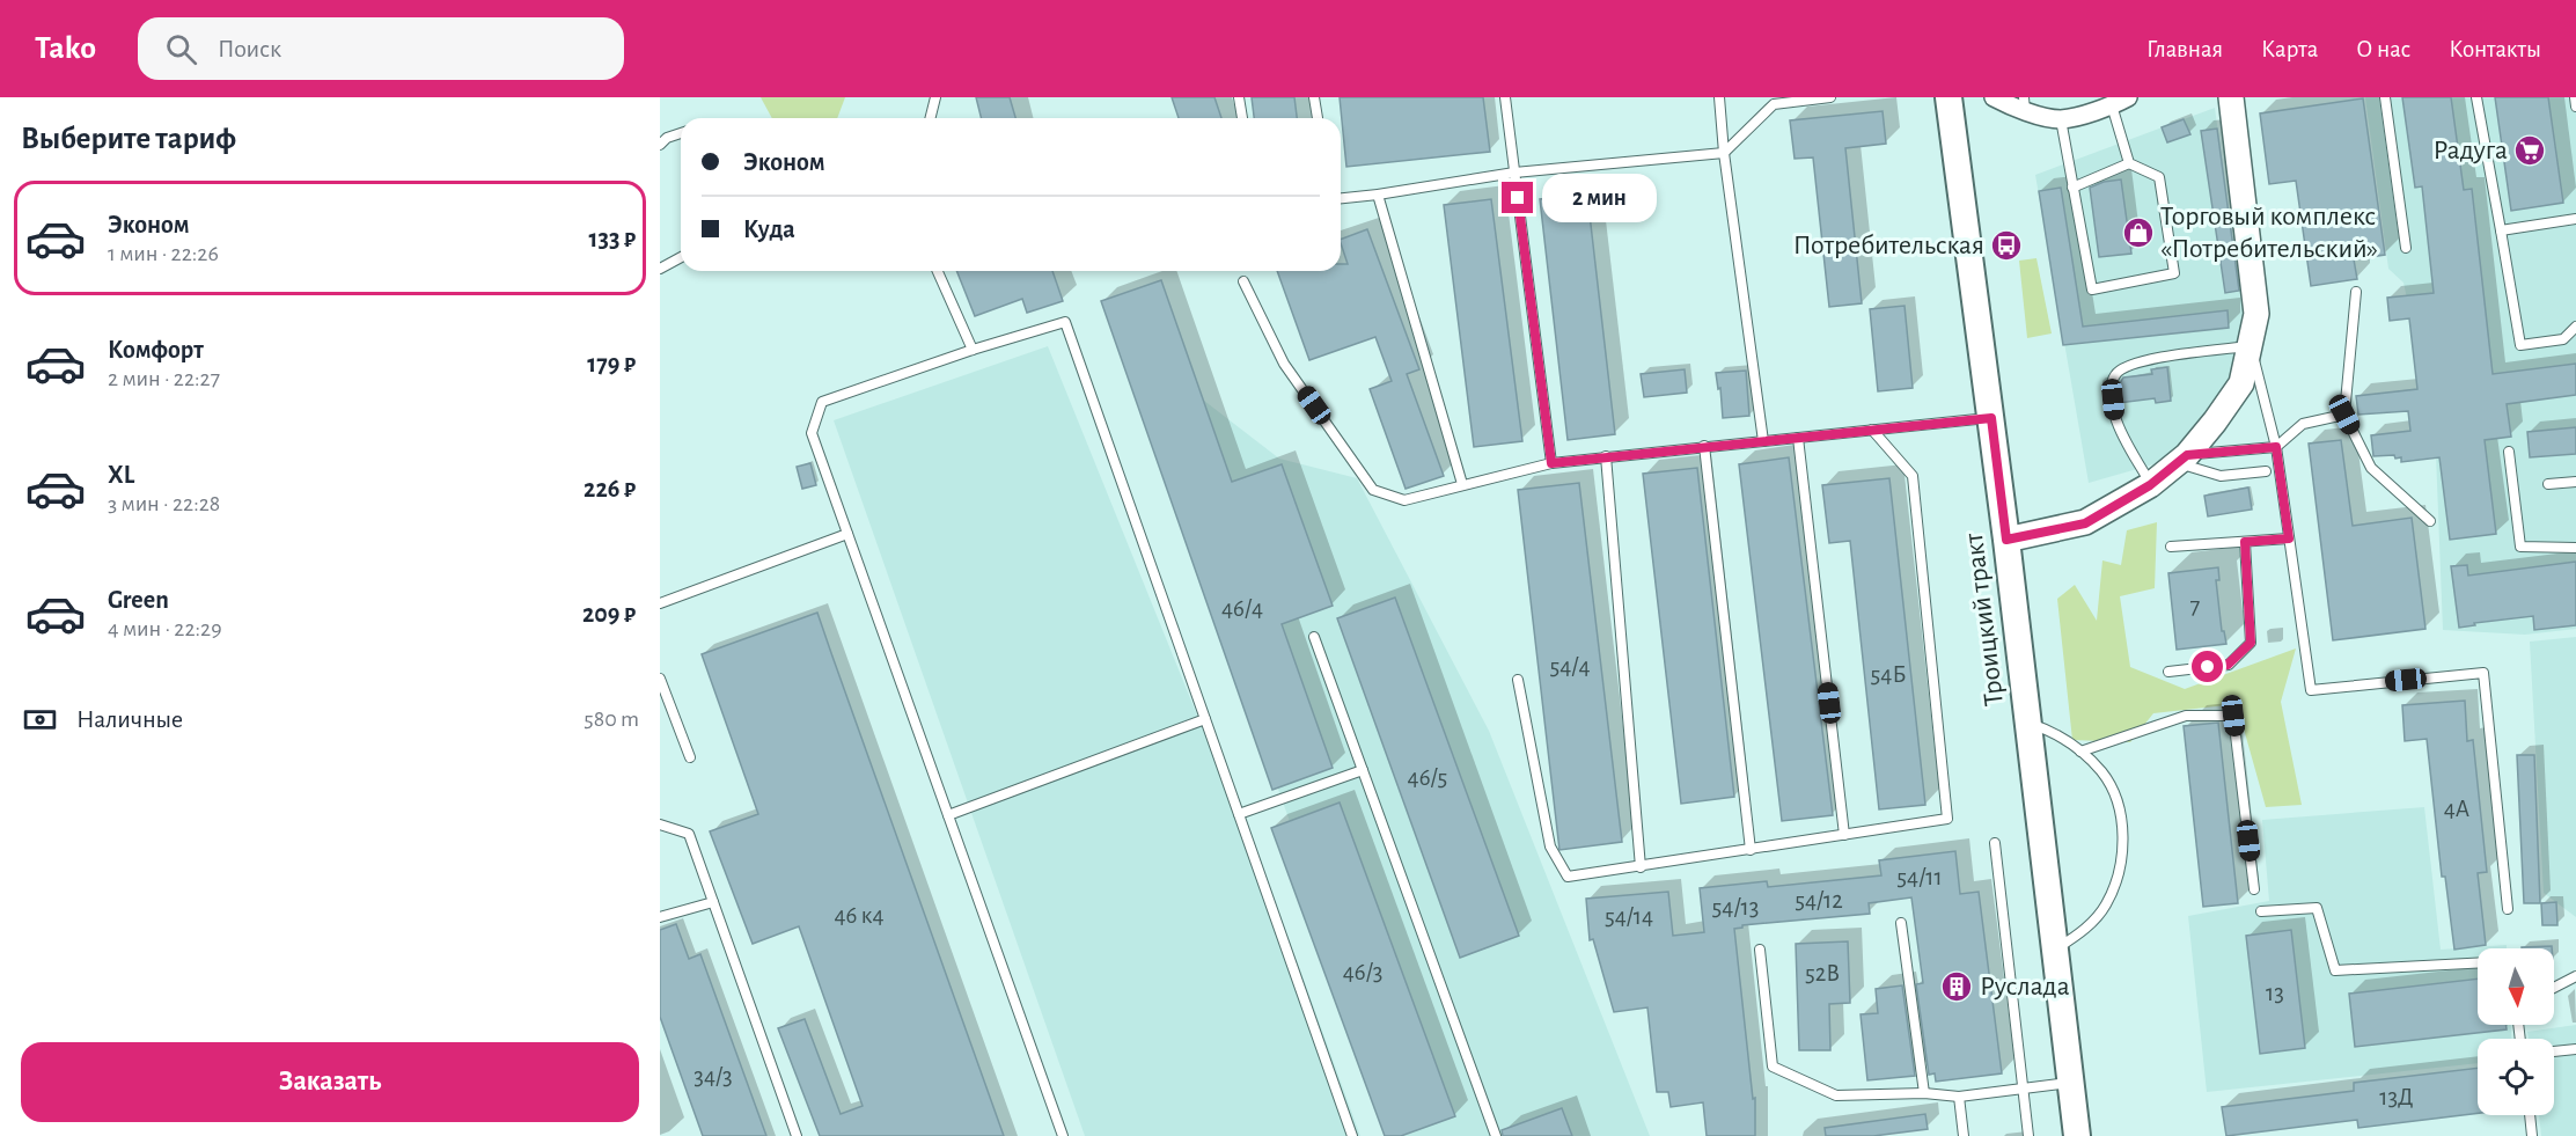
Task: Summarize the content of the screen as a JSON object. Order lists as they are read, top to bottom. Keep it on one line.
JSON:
{"streets":{"main road":["Троицкий тракт"]},"places":{"supermarket":["Радуга"],"shop":["Торговый комплекс «Потребительский»"],"bus stop":["Потребительская"],"building":["Руслада"]},"house_numbers":["7","46/4","54/4","54Б","46/5","4А","54/11","54/12","54/13","46 к4","54/14","46/3","52В","13","34/3","13Д"],"north":"bottom","page":{"header":"Tako","search":"Поиск","nav":["Главная","Карта","О нас","Контакты"],"heading":"Выберите тариф","banner":["Эконом","Куда"],"bubble":"2 мин","list":[{"name":"Эконом","note":"1 мин · 22:26","value":"133 ₽"},{"name":"Комфорт","note":"2 мин · 22:27","value":"179 ₽"},{"name":"XL","note":"3 мин · 22:28","value":"226 ₽"},{"name":"Green","note":"4 мин · 22:29","value":"209 ₽"}],"pay":["Наличные","580 m"],"buttons":"Заказать"}}
